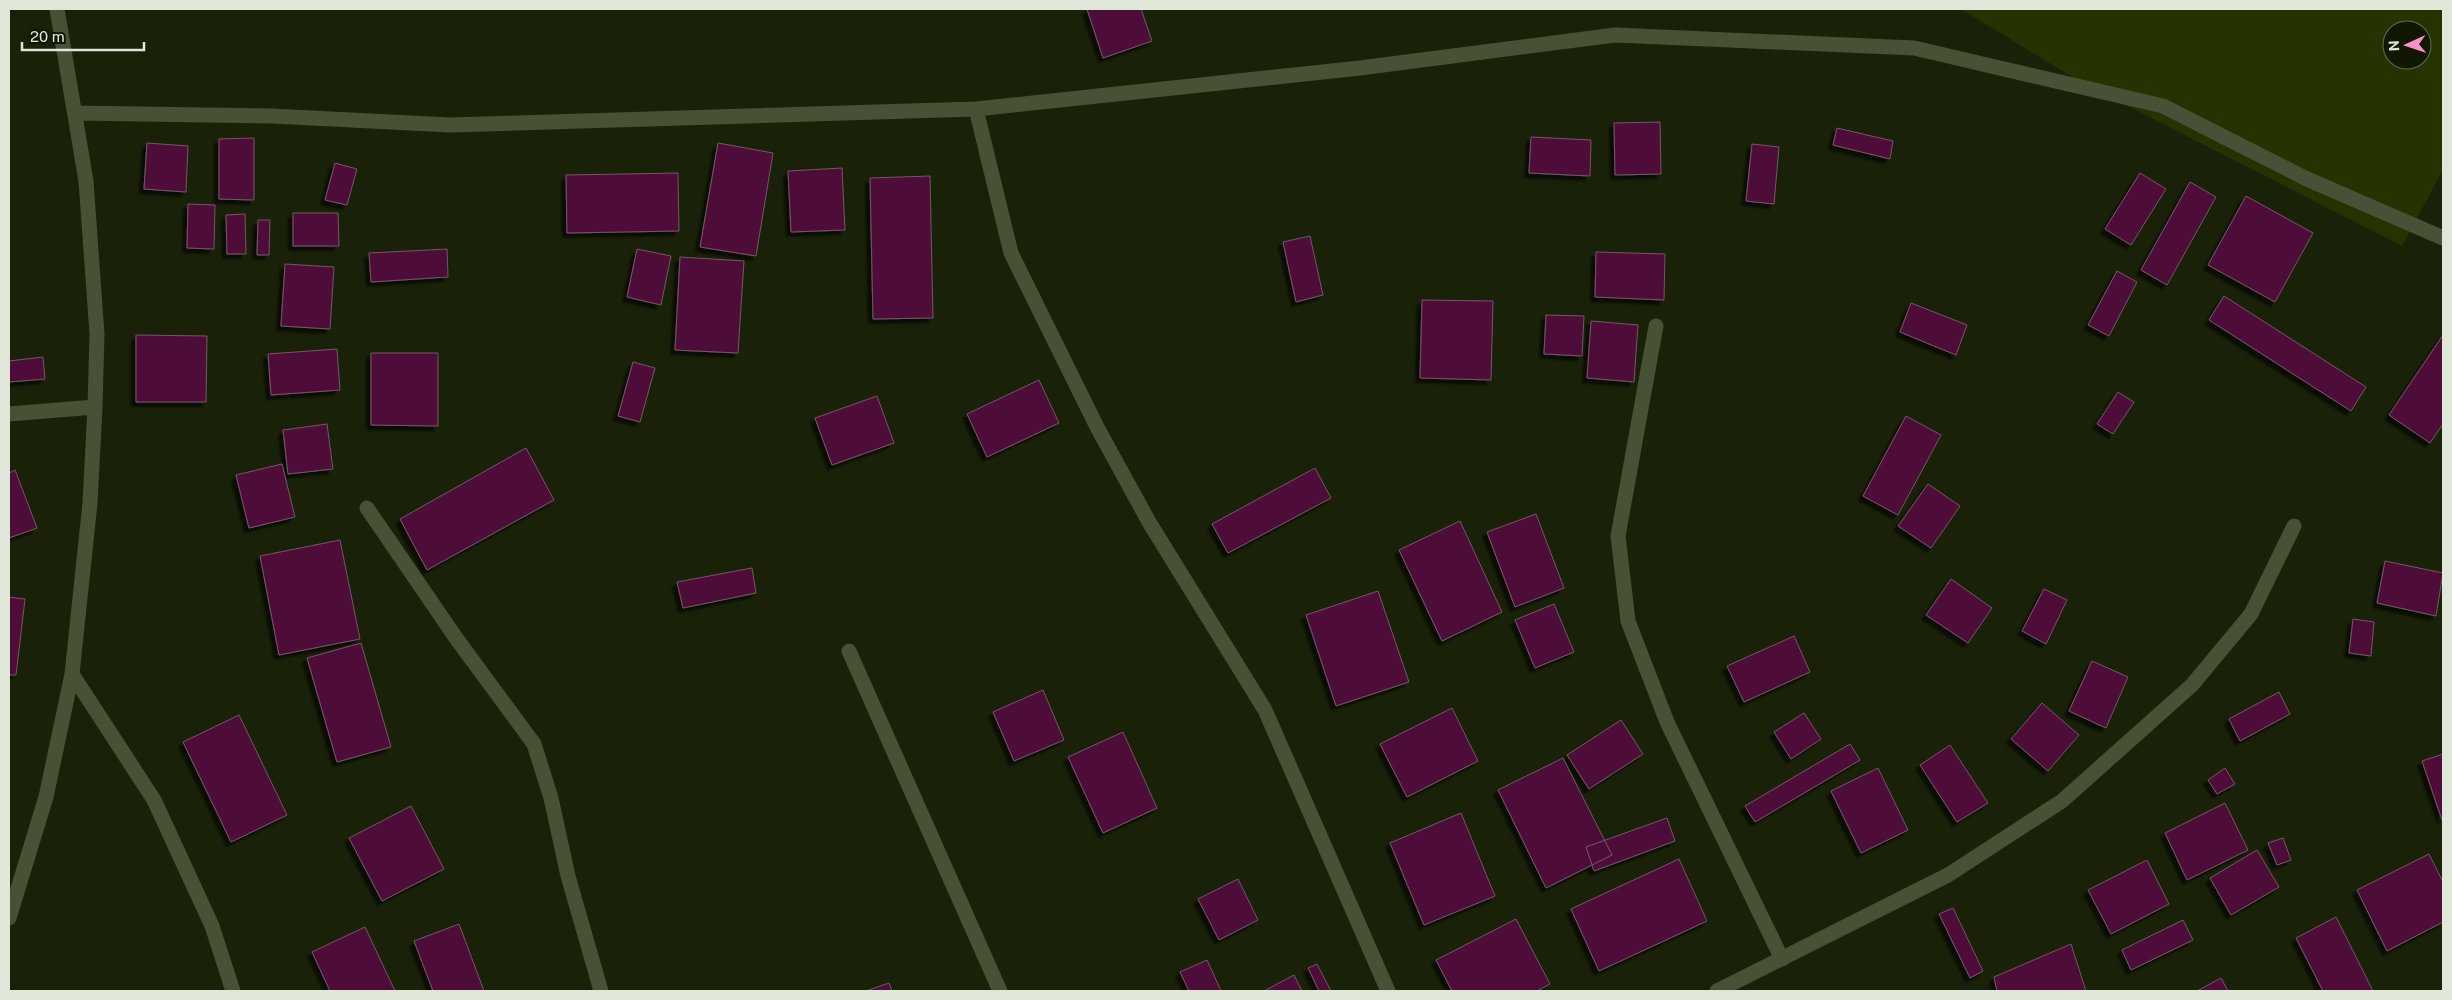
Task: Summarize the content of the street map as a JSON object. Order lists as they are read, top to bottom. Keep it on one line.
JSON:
{"scale_bar":"20 m","north":"left"}
